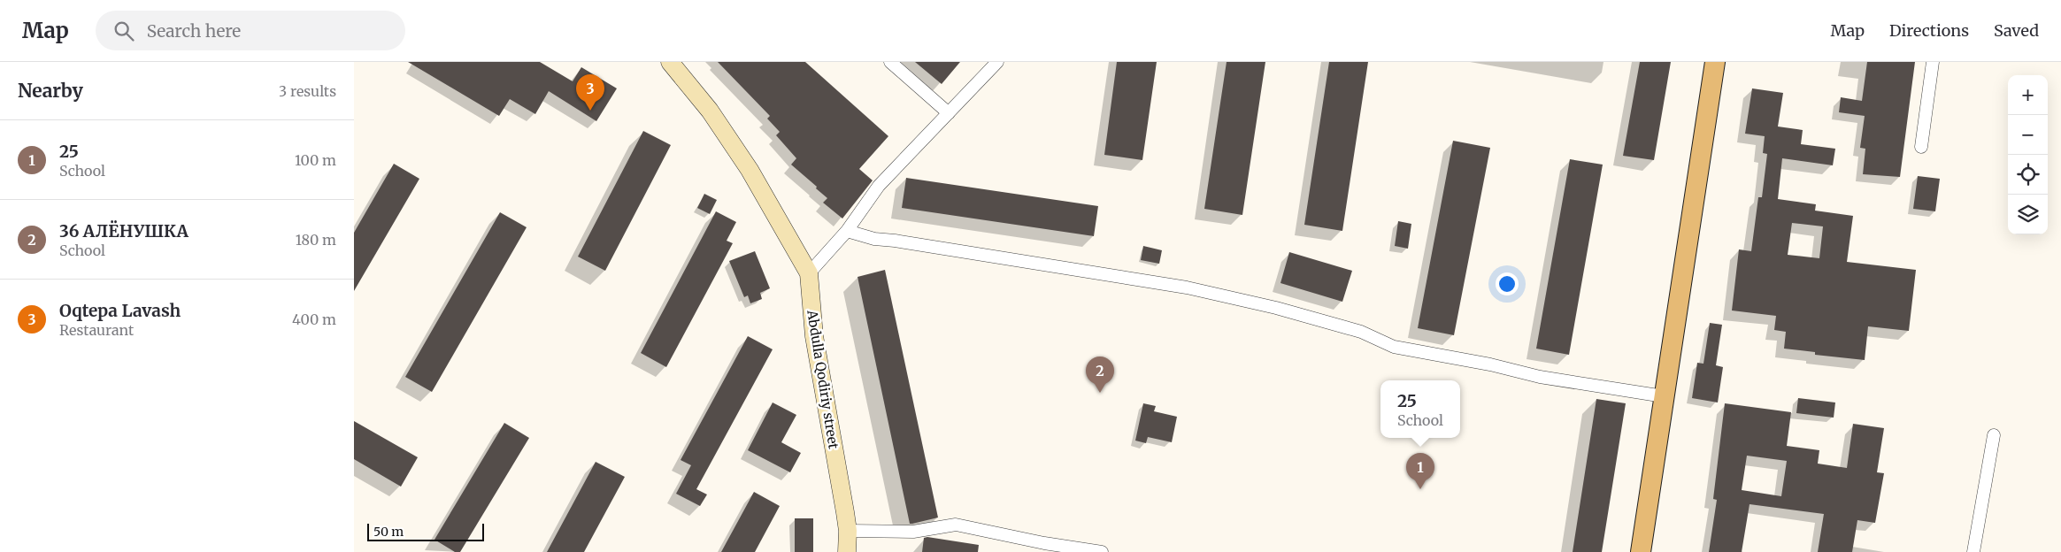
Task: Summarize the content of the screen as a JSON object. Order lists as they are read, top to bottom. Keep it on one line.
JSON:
{"streets":{"street":["Abdulla Qodiriy street"]},"scale_bar":"50 m","page":{"header":"Map","search":"Search here","nav":["Map","Directions","Saved"],"heading":["Nearby","3 results"],"pins":["3","2","1"],"map_buttons":["+","−"],"list":[{"mark":"1","name":"25","note":"School","value":"100 m"},{"mark":"2","name":"36 АЛЁНУШКА","note":"School","value":"180 m"},{"mark":"3","name":"Oqtepa Lavash","note":"Restaurant","value":"400 m"}],"popup":["25","School"],"scale":"50 m"}}
